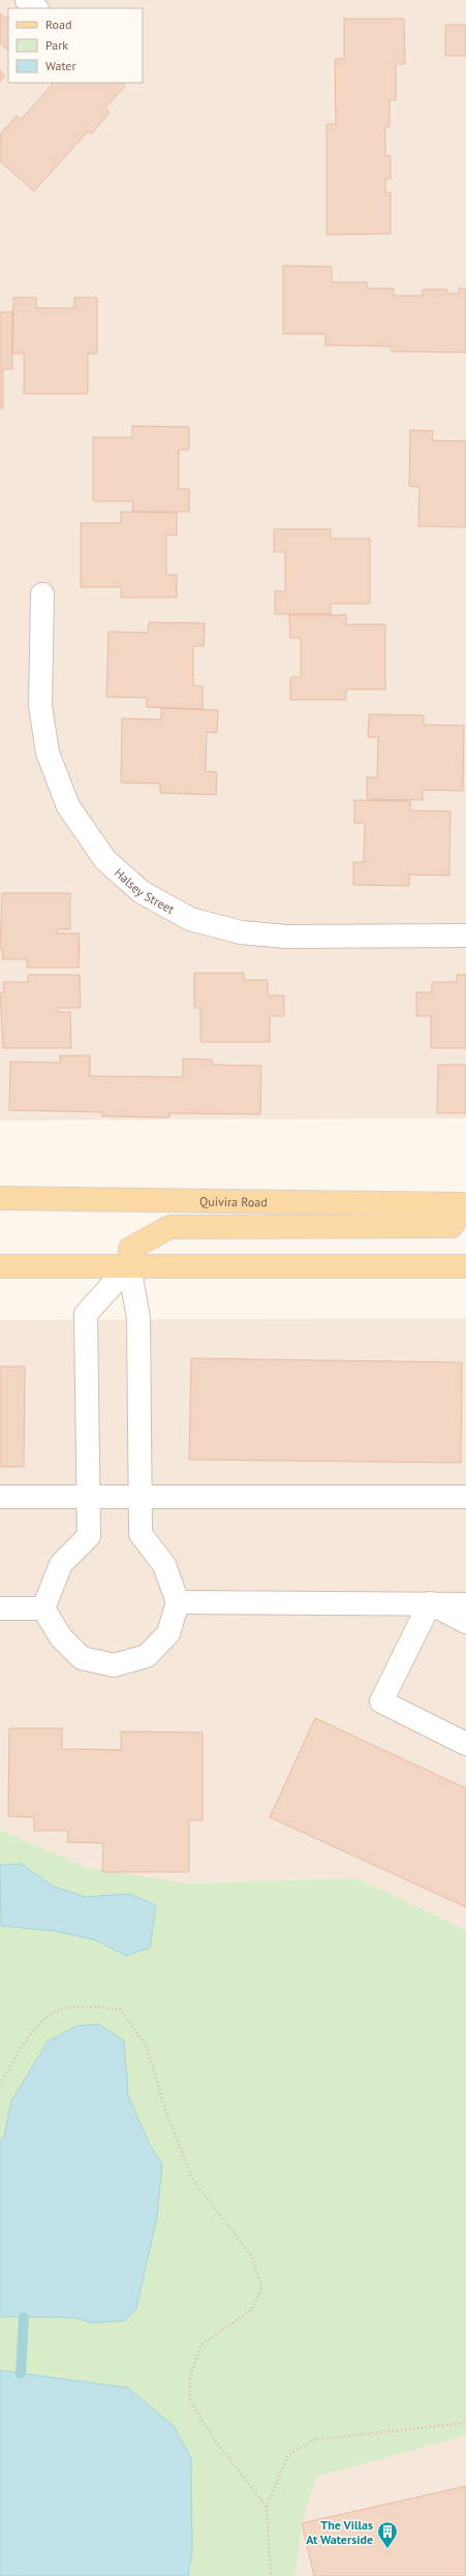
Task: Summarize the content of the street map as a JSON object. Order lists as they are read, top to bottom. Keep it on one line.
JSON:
{"streets":{"main road":["Quivira Road"],"street":["Halsey Street"]},"places":{"building":["The Villas At Waterside"]},"legend":["Road","Park","Water"]}
